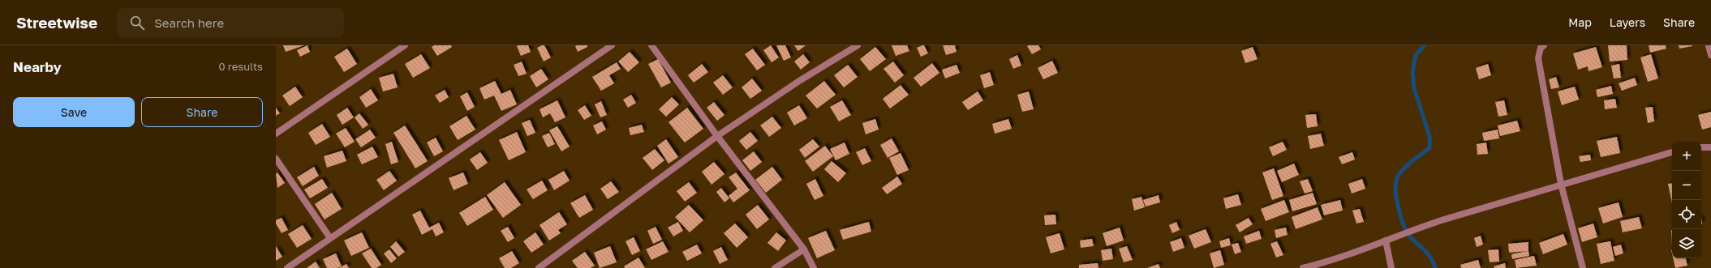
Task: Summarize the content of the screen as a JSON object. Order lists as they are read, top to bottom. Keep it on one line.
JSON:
{"page":{"header":"Streetwise","search":"Search here","nav":["Map","Layers","Share"],"heading":["Nearby","0 results"],"buttons":["Save","Share"],"map_buttons":["+","−"]}}
